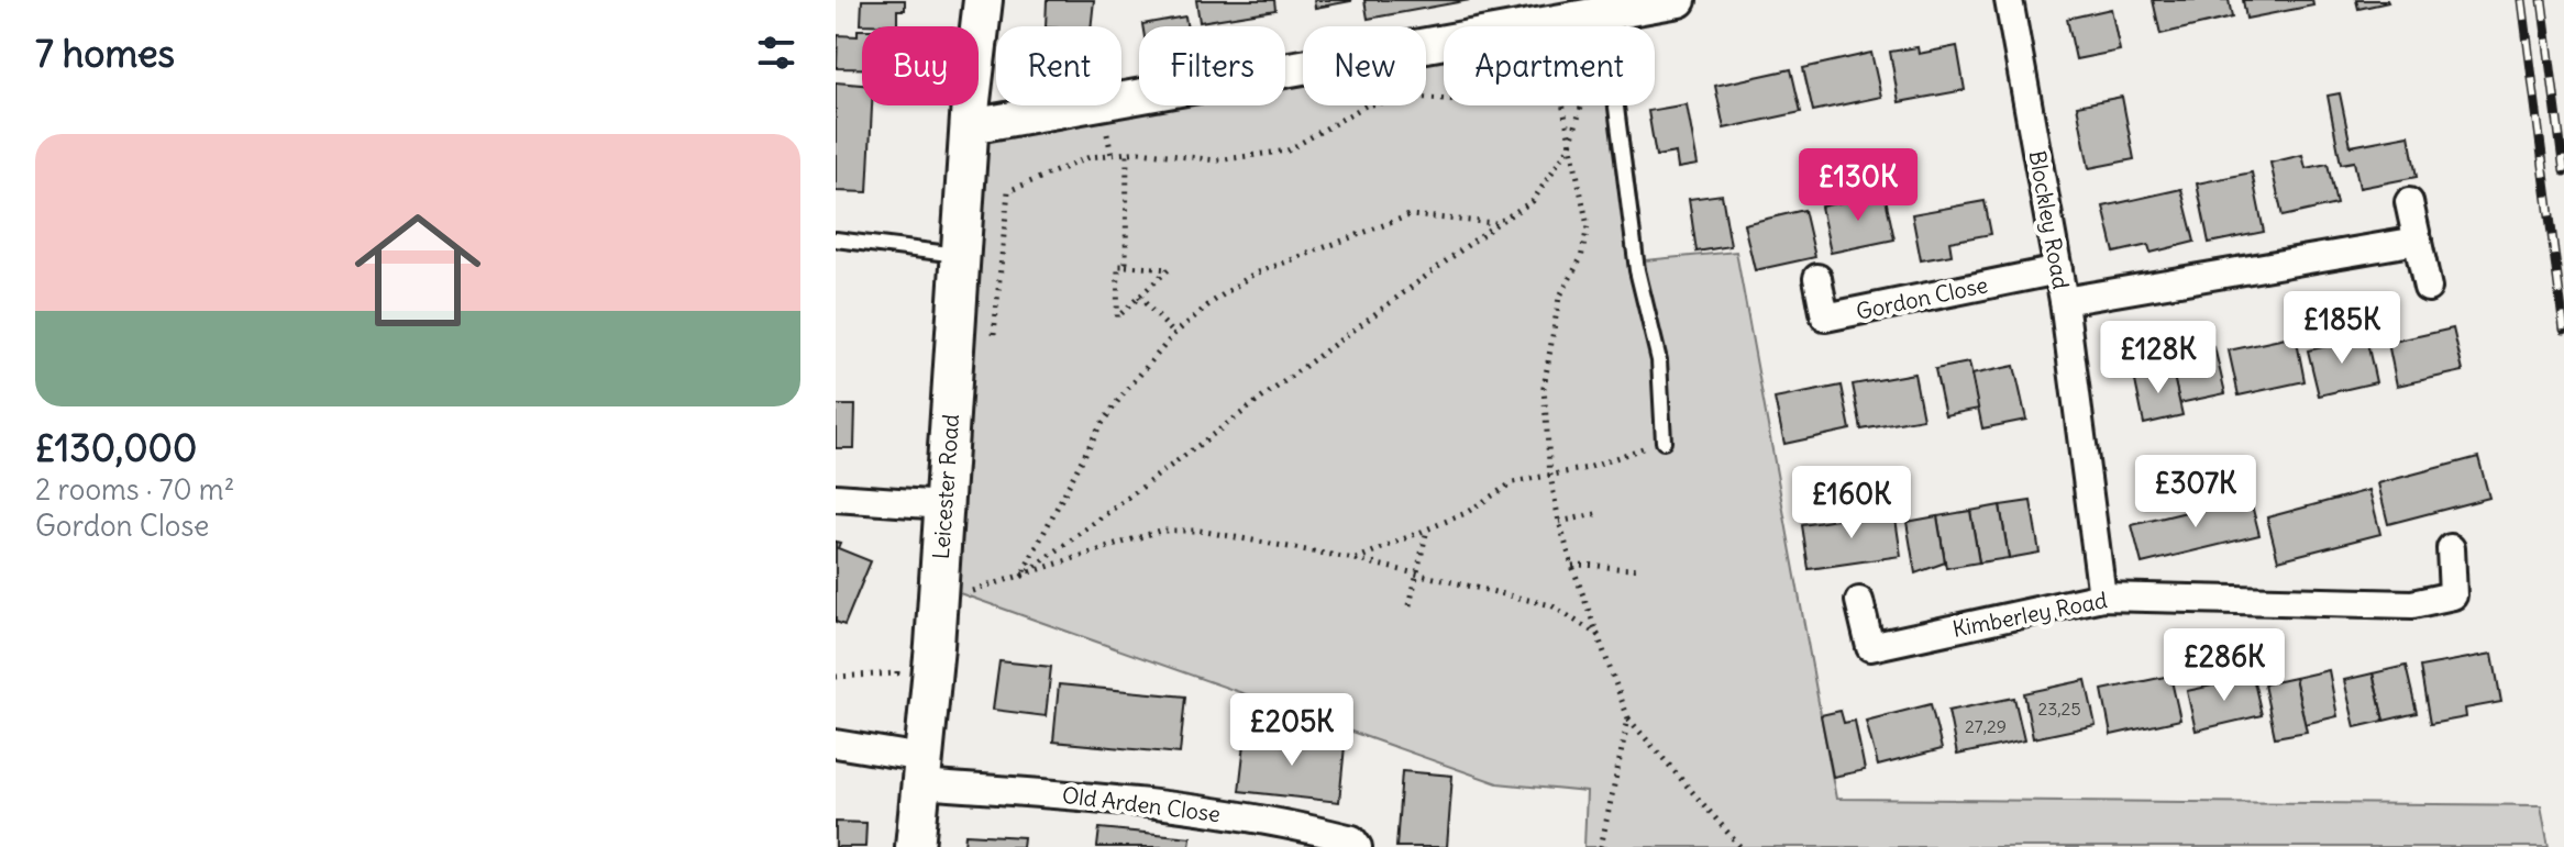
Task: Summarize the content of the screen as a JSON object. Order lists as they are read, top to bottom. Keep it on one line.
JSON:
{"streets":{"main road":["Leicester Road"],"street":["Blockley Road","Gordon Close","Kimberley Road","Old Arden Close"]},"crossings":[["Blockley Road","Gordon Close"],["Blockley Road","Kimberley Road"],["Leicester Road","Old Arden Close"]],"house_numbers":["23,25","27,29"],"page":{"heading":"7 homes","chip":["Buy","Rent","Filters","New","Apartment"],"list":[{"name":"£130,000","note":"2 rooms · 70 m² · Gordon Close"}],"price":["£130K","£185K","£128K","£307K","£160K","£286K","£205K"]}}
